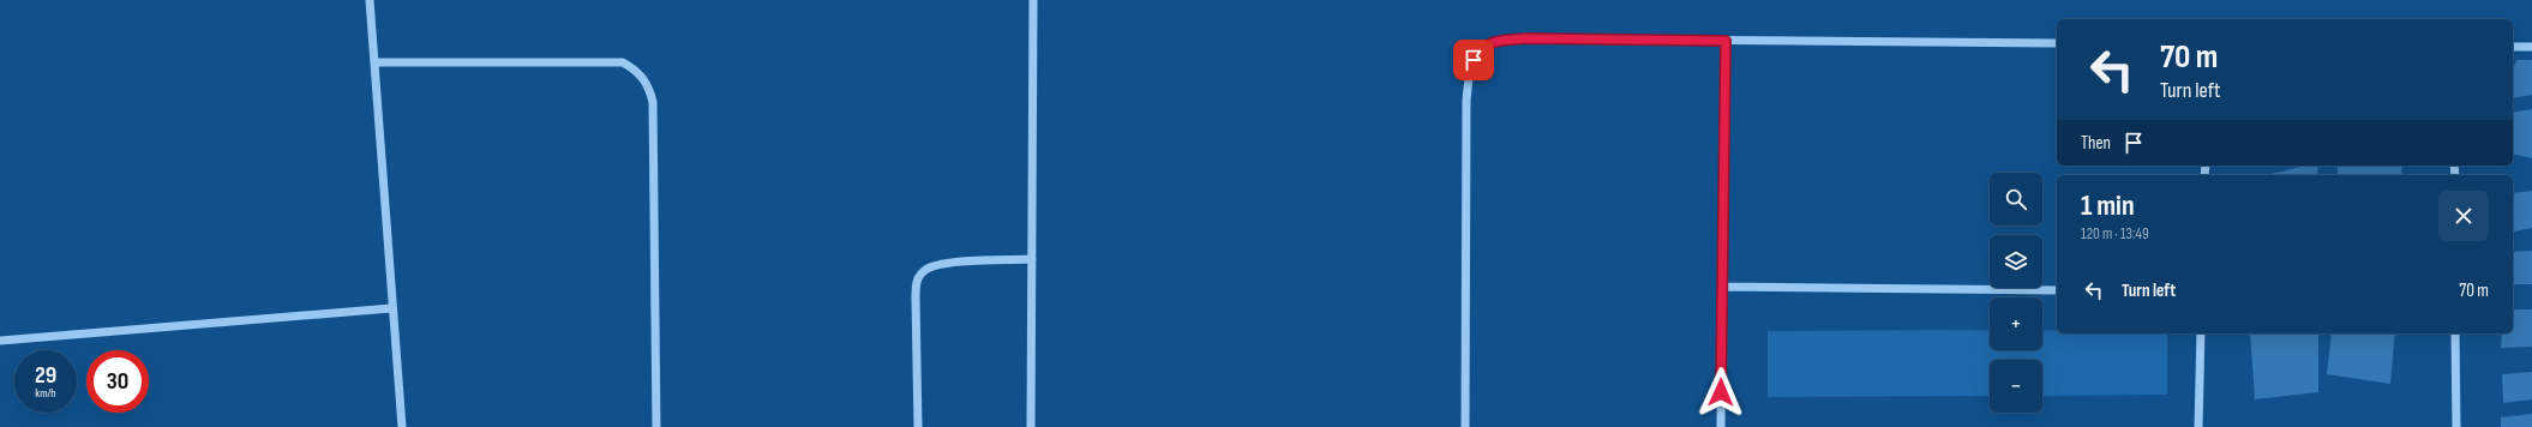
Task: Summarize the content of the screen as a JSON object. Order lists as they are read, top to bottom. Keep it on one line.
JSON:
{"page":{"turn":["70 m","Turn left"],"then":"Then","map_buttons":["+","−"],"heading":["1 min","120 m · 13:49"],"list":[{"name":"Turn left","value":"70 m"}],"speed":"29 km/h","limit":"30"}}
